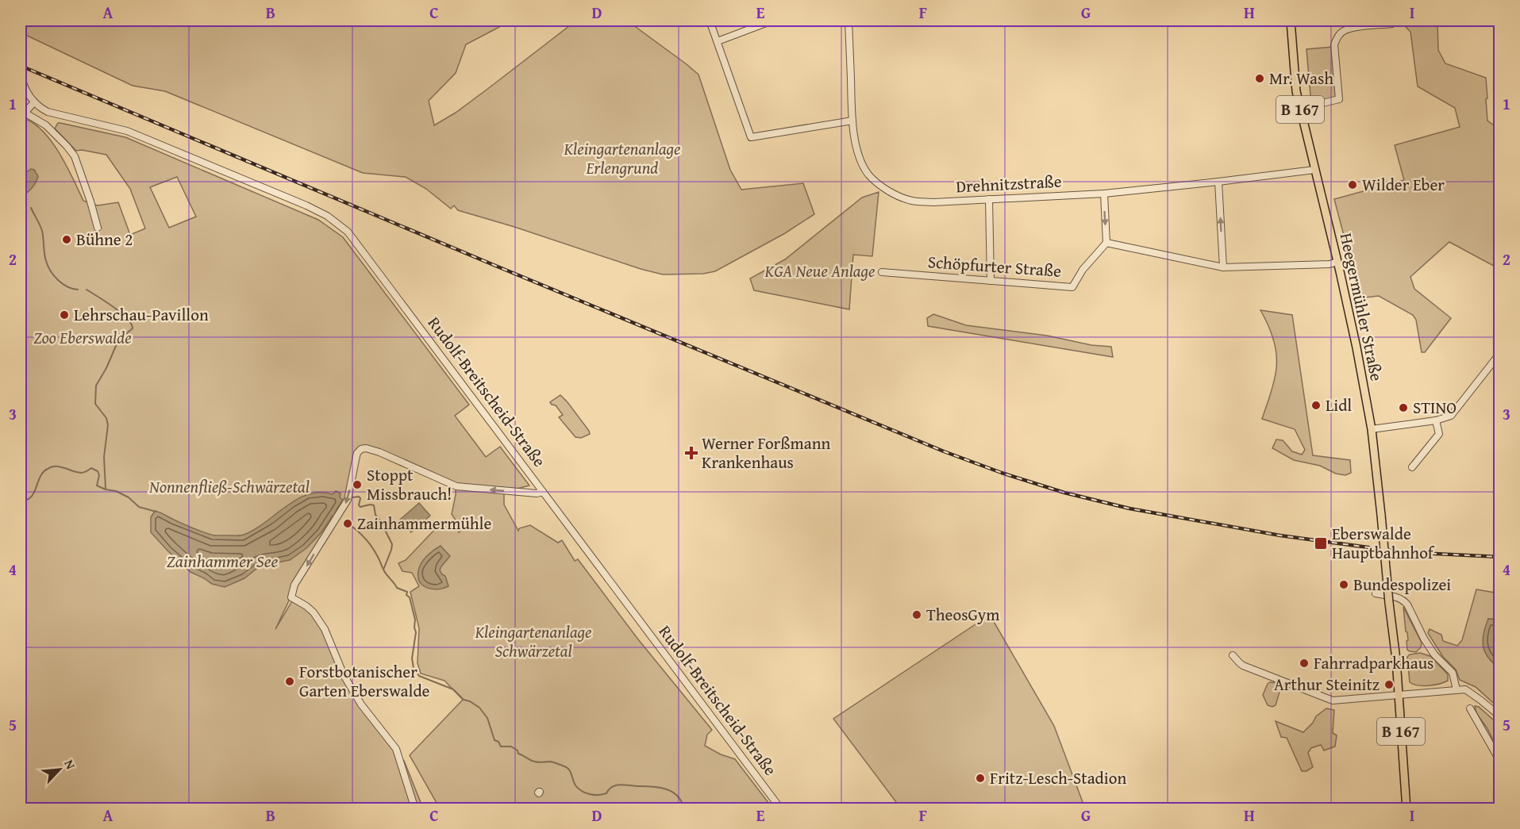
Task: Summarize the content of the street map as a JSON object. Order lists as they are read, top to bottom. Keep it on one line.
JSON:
{"streets":{"main road":["B 167","Heegermühler Straße"],"street":["Drehnitzstraße","Schöpfurter Straße","Rudolf-Breitscheid-Straße"]},"crossings":[["B 167","Heegermühler Straße"],["Drehnitzstraße","Heegermühler Straße"]],"water":["Zainhammer See"],"parks":["Kleingartenanlage Erlengrund","KGA Neue Anlage","Zoo Eberswalde","Nonnenfließ-Schwärzetal","Kleingartenanlage Schwärzetal"],"places":{"other":["Mr. Wash","Wilder Eber","Bühne 2","Lehrschau-Pavillon","Lidl","STINO","Stoppt Missbrauch!","Zainhammermühle","Bundespolizei","TheosGym","Fahrradparkhaus","Forstbotanischer Garten Eberswalde","Arthur Steinitz","Fritz-Lesch-Stadion"],"health":["Werner Forßmann Krankenhaus"],"transit":["Eberswalde Hauptbahnhof"]},"north":"top right","grid":{"columns":["A","B","C","D","E","F","G","H","I"],"rows":["1","2","3","4","5"]}}
